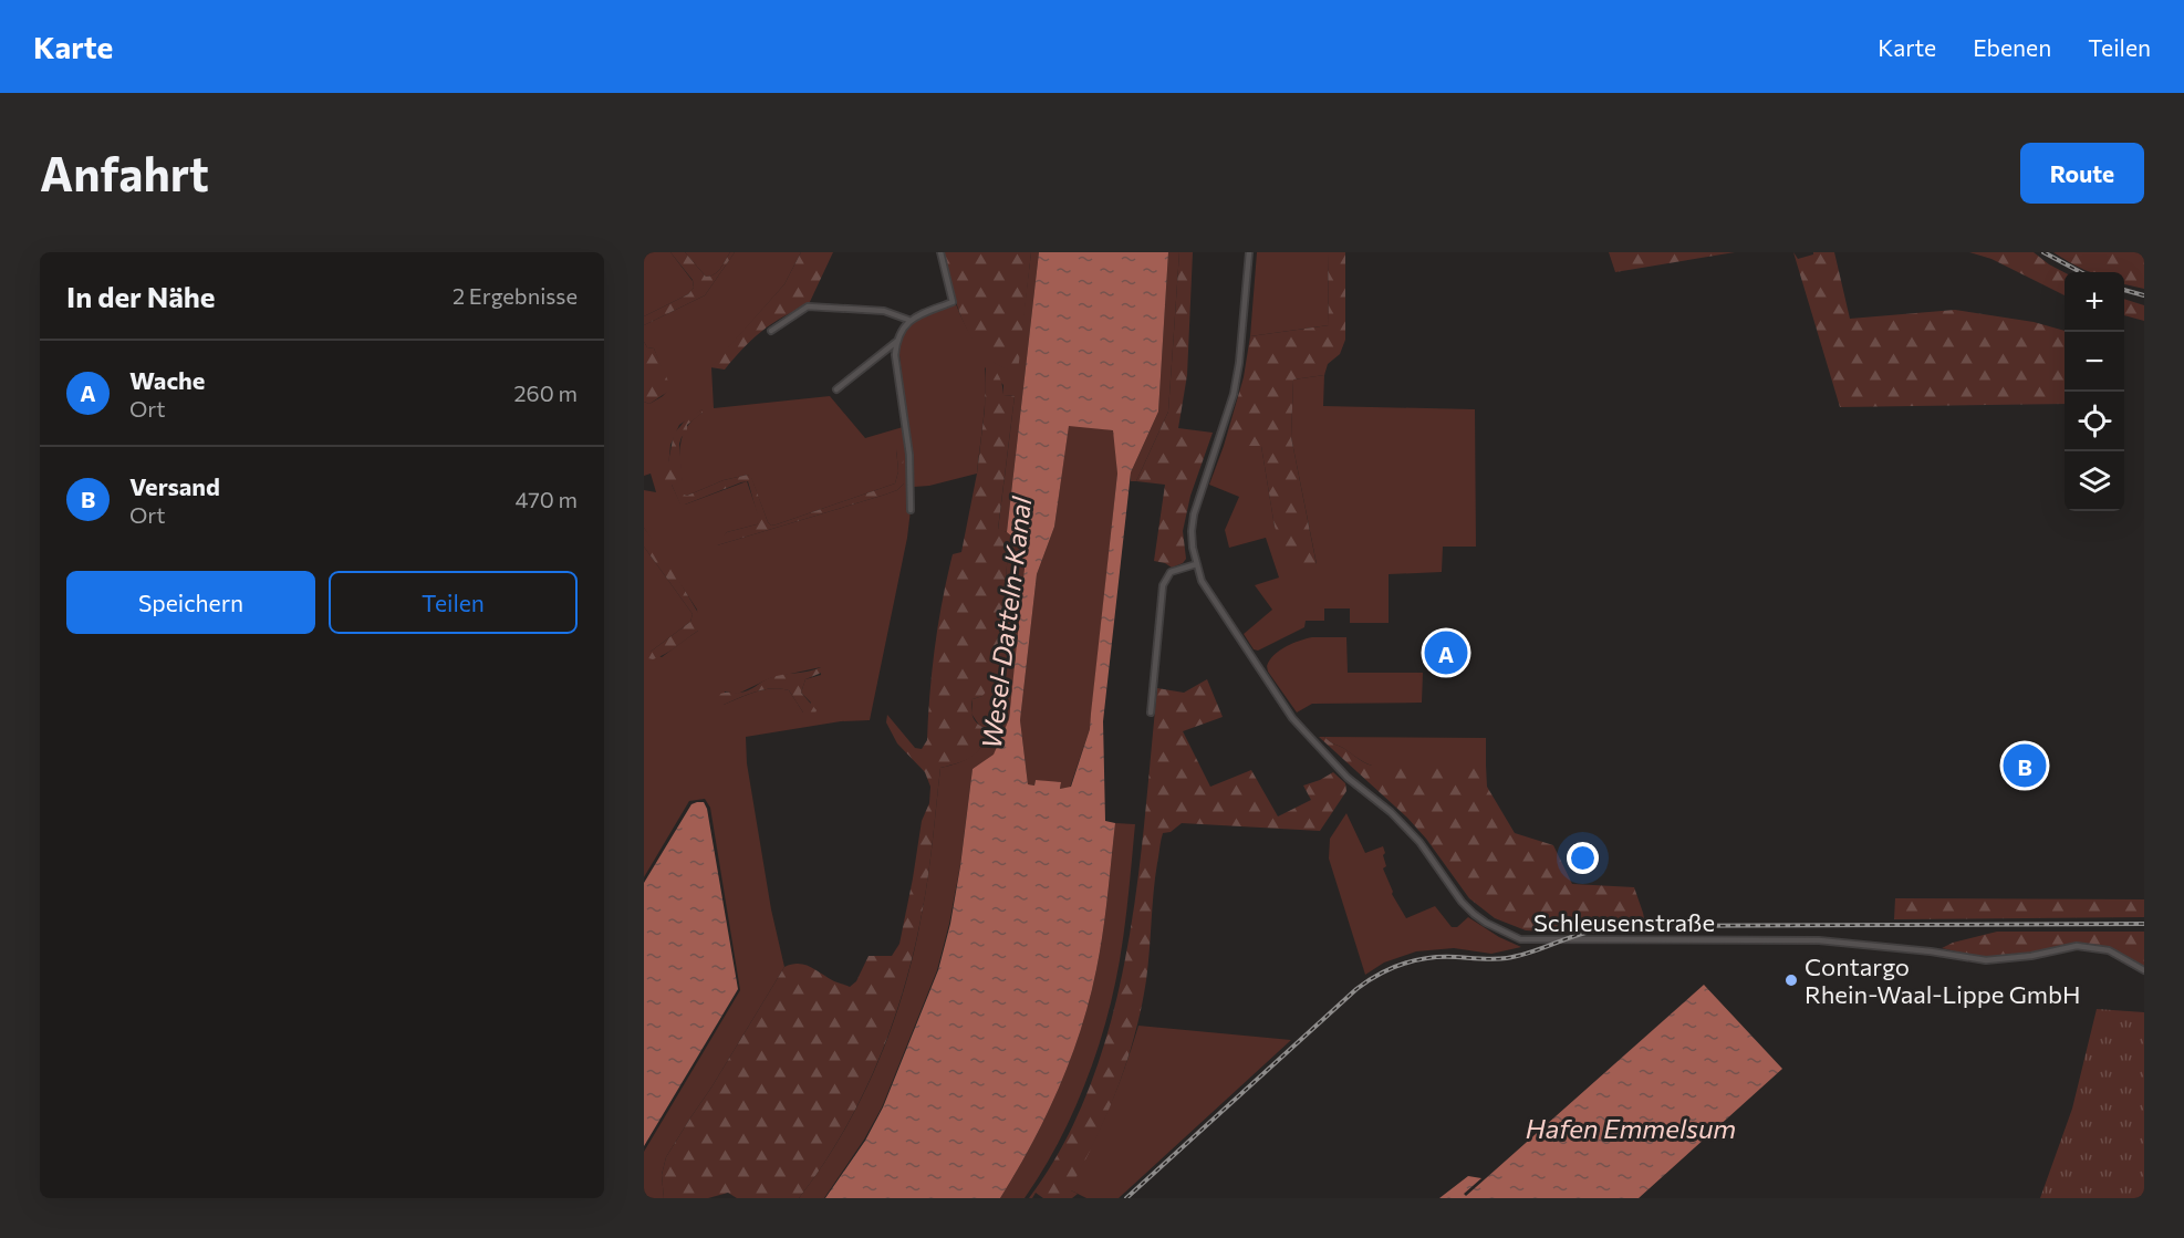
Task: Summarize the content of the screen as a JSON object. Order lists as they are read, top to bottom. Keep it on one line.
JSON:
{"streets":{"street":["Schleusenstraße"]},"water":["Wesel-Datteln-Kanal","Hafen Emmelsum"],"places":["Contargo Rhein-Waal-Lippe GmbH"],"page":{"header":"Karte","nav":["Karte","Ebenen","Teilen"],"buttons":["Route",["Speichern","Teilen"]],"title":"Anfahrt","heading":["In der Nähe","2 Ergebnisse"],"map_buttons":["+","−"],"list":[{"mark":"A","name":"Wache","note":"Ort","value":"260 m"},{"mark":"B","name":"Versand","note":"Ort","value":"470 m"}],"pins":["A","B"]}}
